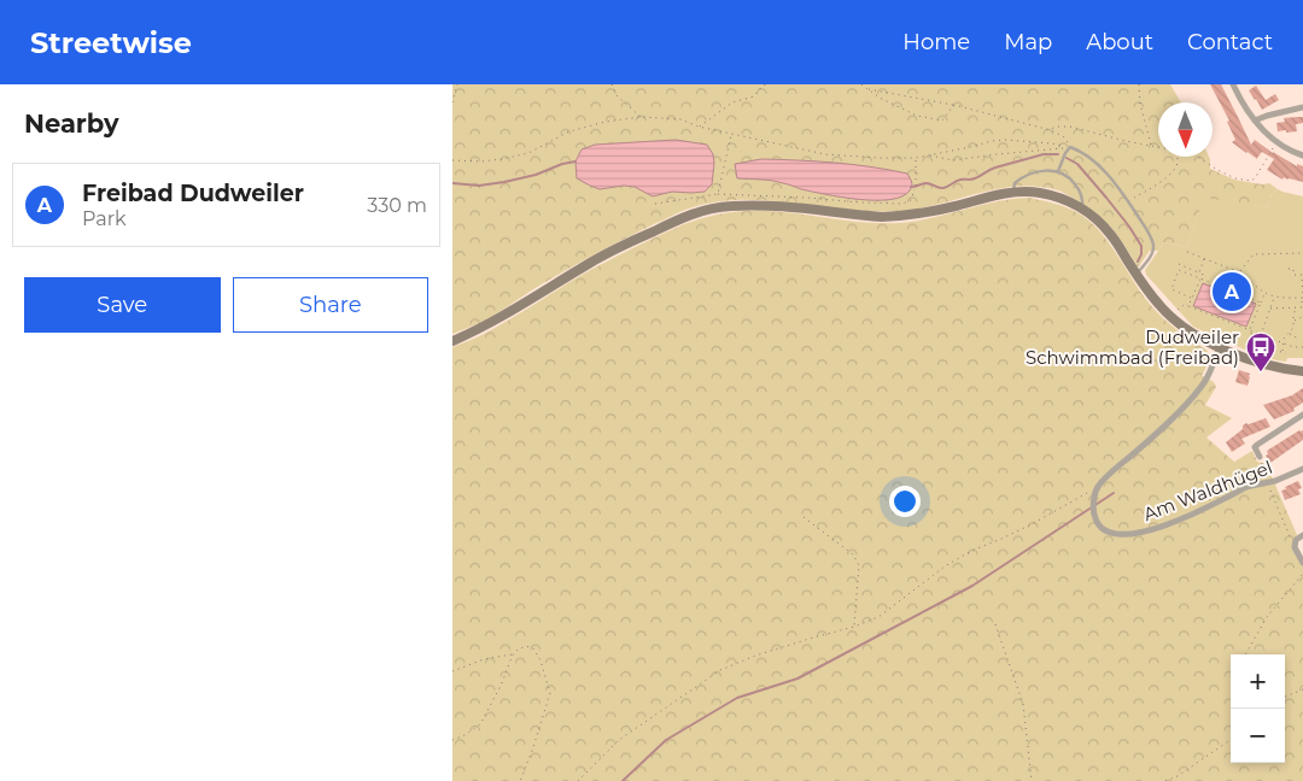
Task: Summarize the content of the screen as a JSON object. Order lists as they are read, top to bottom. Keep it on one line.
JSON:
{"streets":{"street":["Am Waldhügel"]},"places":{"bus stop":["Dudweiler Schwimmbad (Freibad)"]},"north":"bottom","page":{"header":"Streetwise","nav":["Home","Map","About","Contact"],"heading":"Nearby","list":[{"mark":"A","name":"Freibad Dudweiler","note":"Park","value":"330 m"}],"buttons":["Save","Share"],"pins":"A","map_buttons":["+","−"]}}
